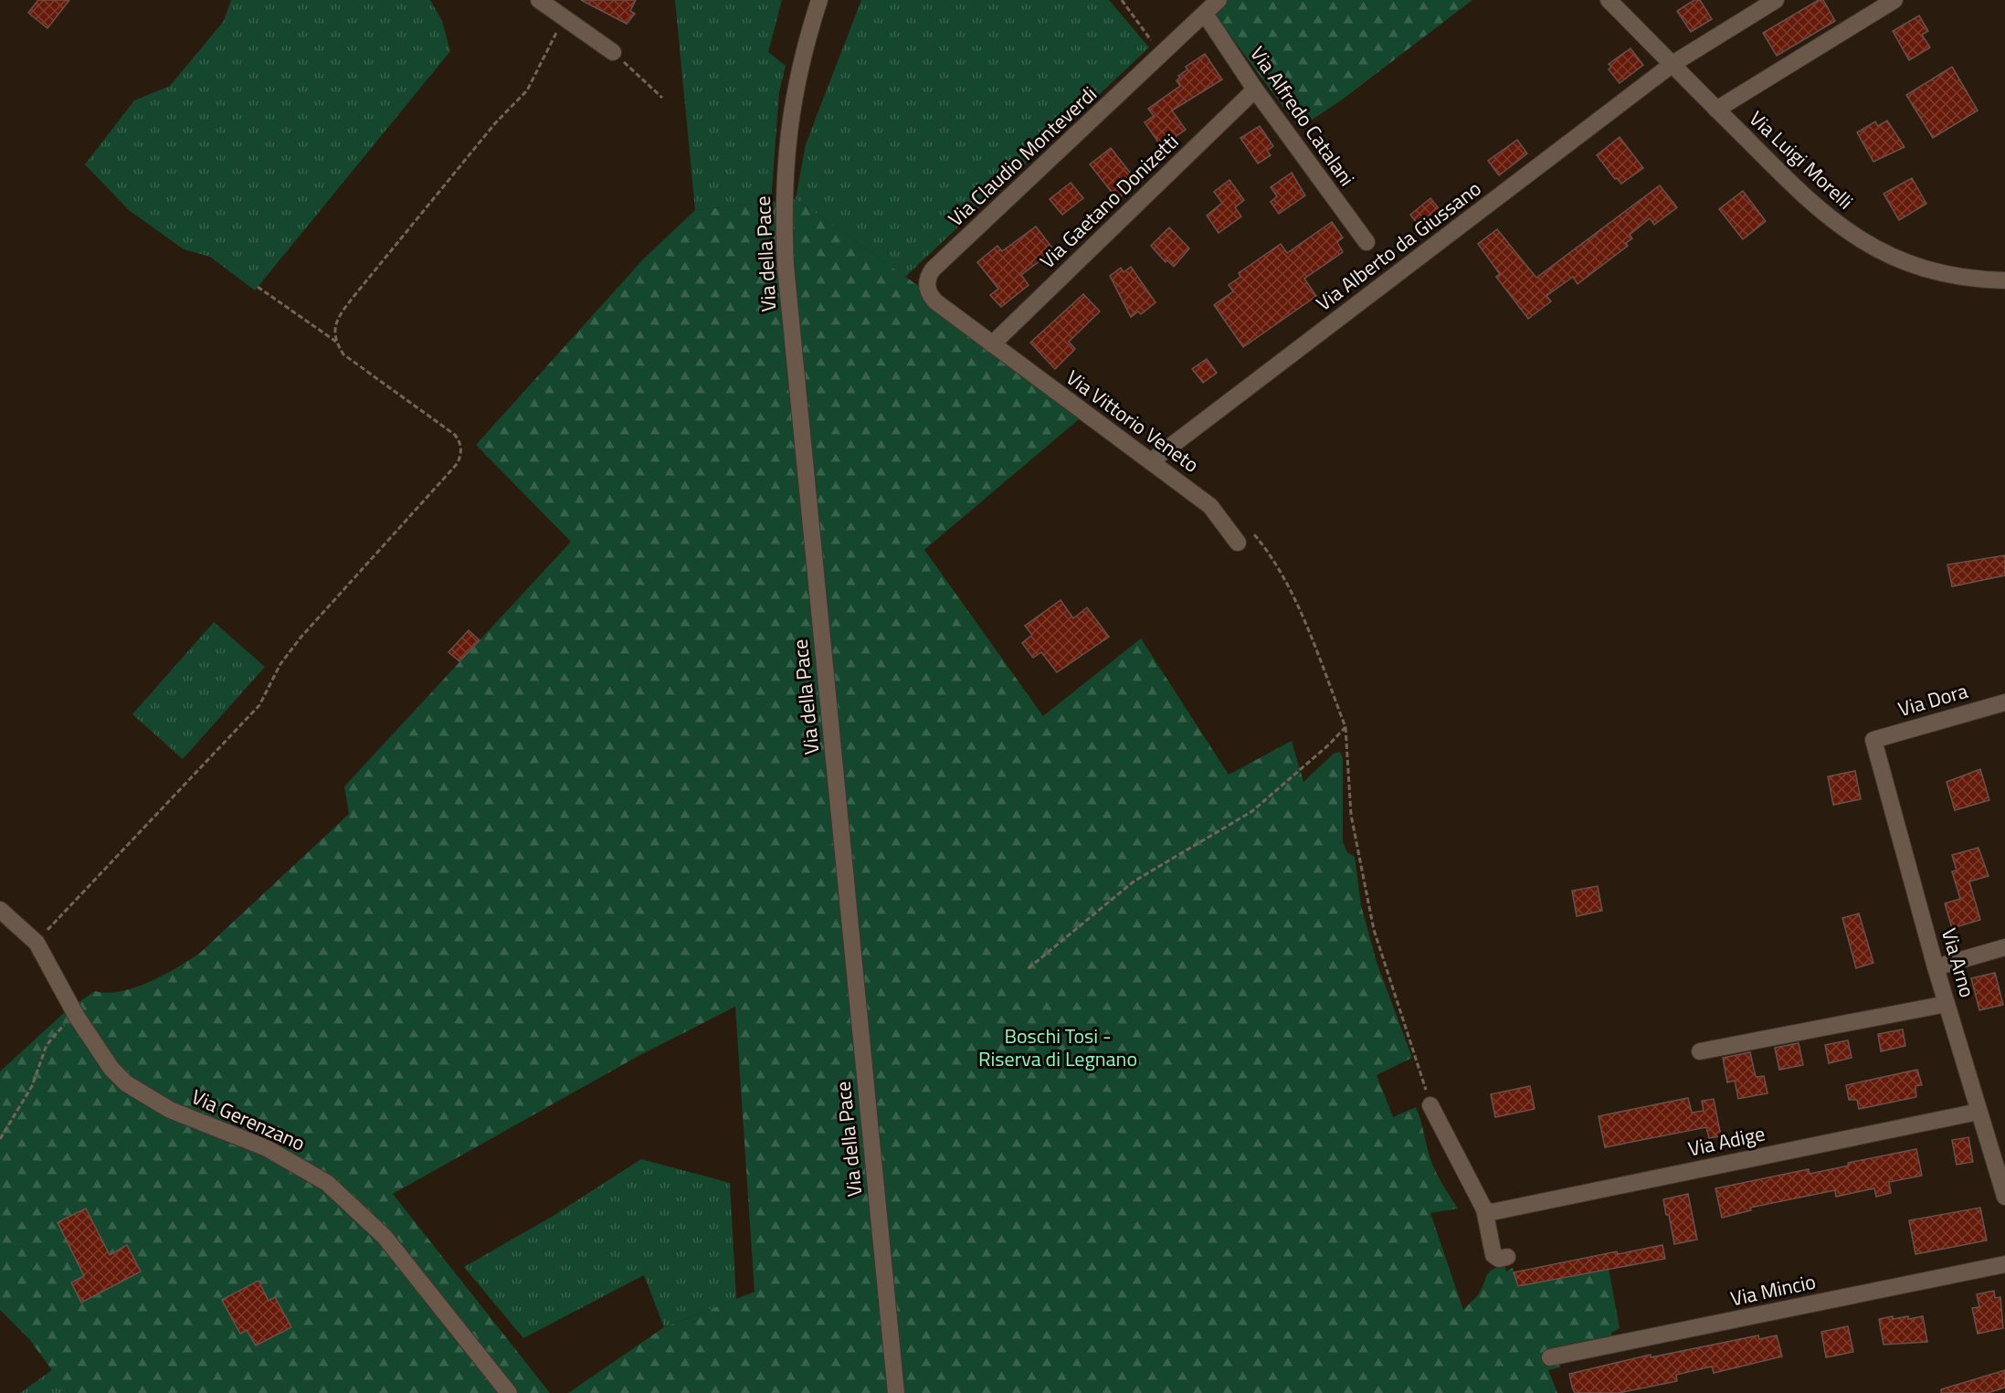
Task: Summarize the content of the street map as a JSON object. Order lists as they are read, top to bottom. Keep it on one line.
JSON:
{"streets":{"street":["Via Alfredo Catalani","Via Claudio Monteverdi","Via Luigi Morelli","Via Gaetano Donizetti","Via Alberto da Giussano","Via della Pace","Via Vittorio Veneto","Via Dora","Via Arno","Via Gerenzano","Via Adige","Via Mincio"]},"crossings":[["Via Alfredo Catalani","Via Claudio Monteverdi"],["Via Alfredo Catalani","Via Gaetano Donizetti"],["Via Claudio Monteverdi","Via Gaetano Donizetti"],["Via Claudio Monteverdi","Via Vittorio Veneto"],["Via Luigi Morelli","Via Alberto da Giussano"],["Via Gaetano Donizetti","Via Vittorio Veneto"],["Via Alberto da Giussano","Via Vittorio Veneto"],["Via Dora","Via Arno"],["Via Arno","Via Adige"]],"parks":["Boschi Tosi - Riserva di Legnano"]}
